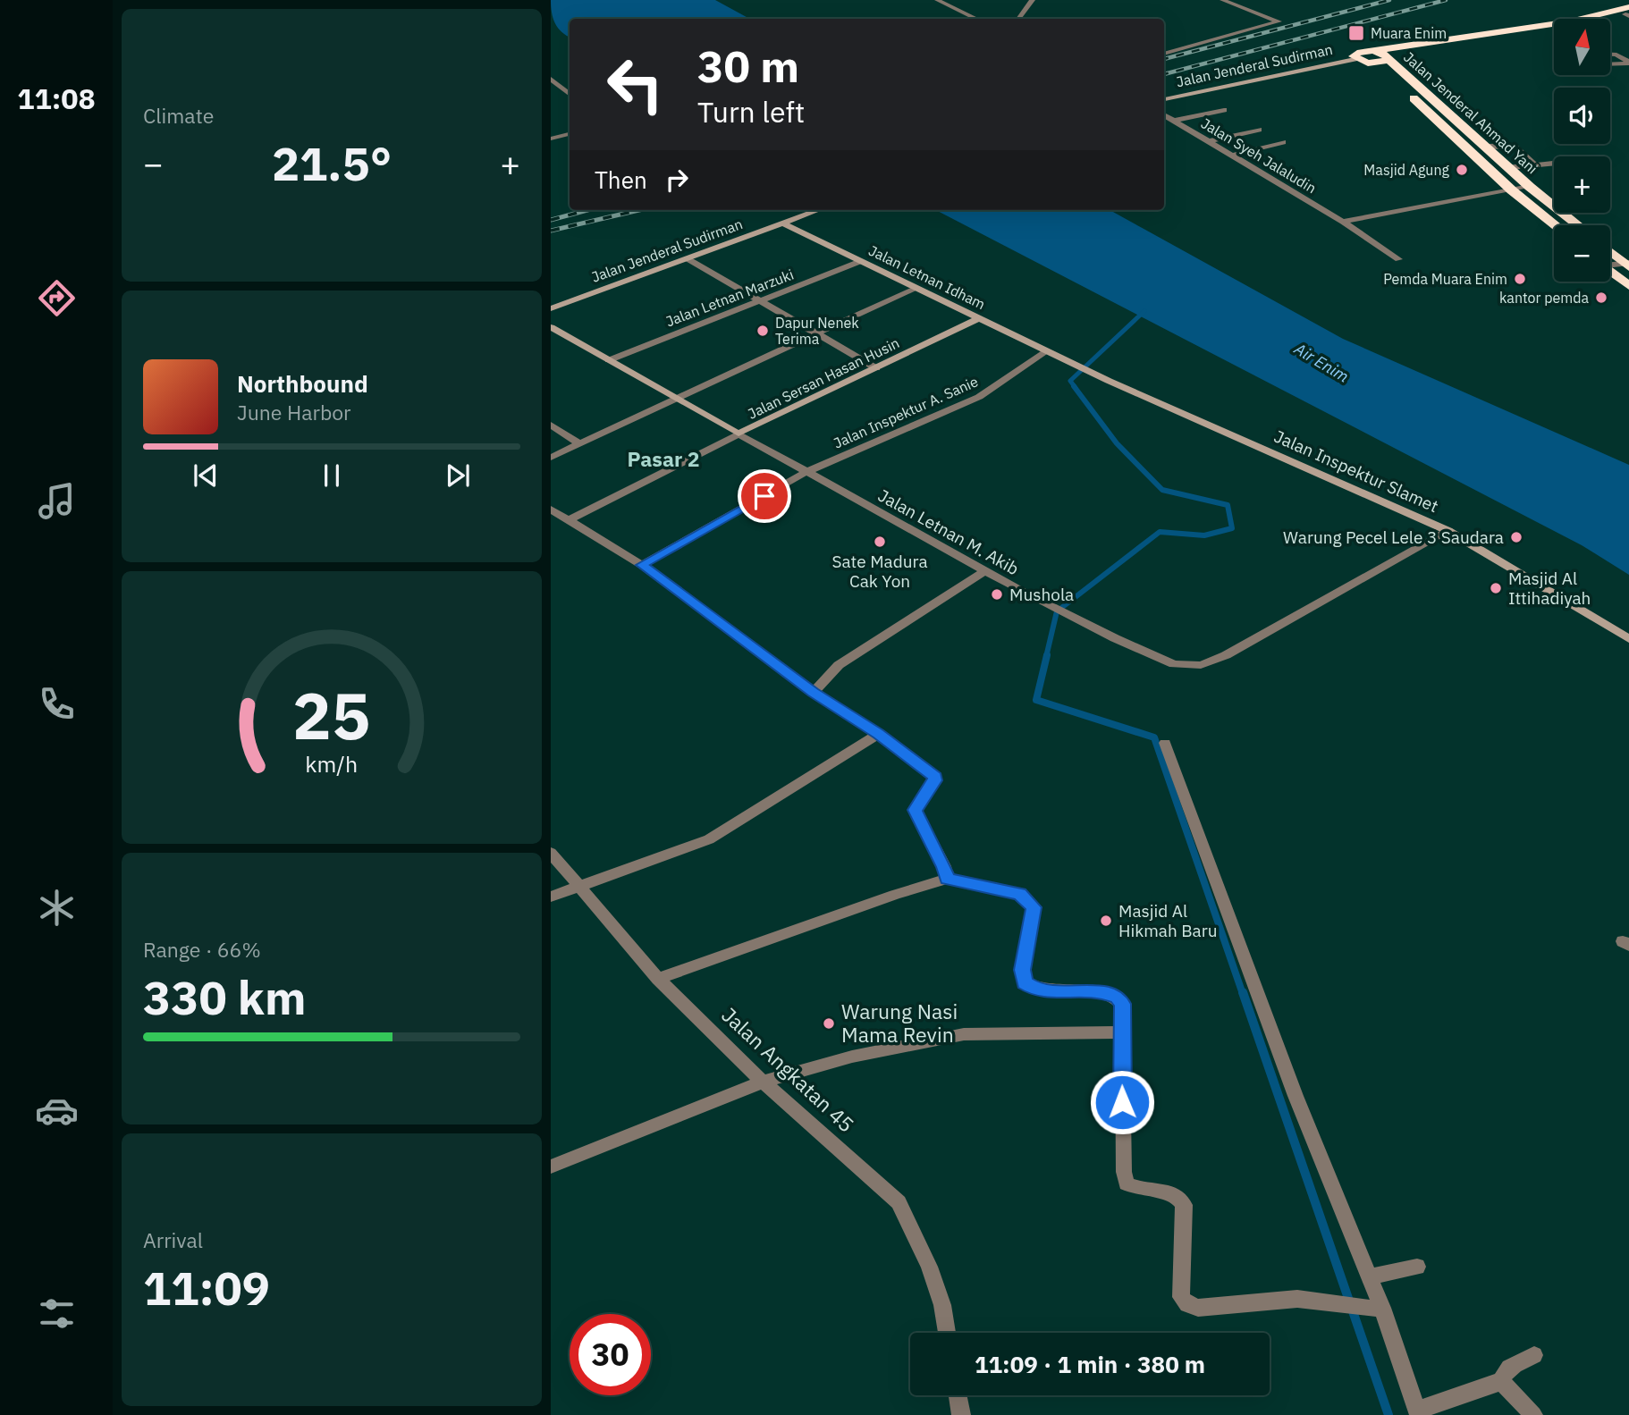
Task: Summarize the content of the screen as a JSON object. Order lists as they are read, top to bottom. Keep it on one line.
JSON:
{"streets":{"highway":["Jalan Jenderal Ahmad Yani"],"main road":["Jalan Jenderal Sudirman","Jalan Letnan Idham","Jalan Sersan Hasan Husin","Jalan Inspektur Slamet"],"street":["Jalan Syeh Jalaludin","Jalan Letnan Marzuki","Jalan Inspektur A. Sanie","Jalan Letnan M. Akib","Jalan Angkatan 45"]},"crossings":[["Jalan Jenderal Sudirman","Jalan Letnan Idham"],["Jalan Letnan Idham","Jalan Letnan Marzuki"],["Jalan Letnan Idham","Jalan Sersan Hasan Husin"],["Jalan Letnan Idham","Jalan Inspektur A. Sanie"],["Jalan Letnan Idham","Jalan Inspektur Slamet"],["Jalan Letnan Marzuki","Jalan Sersan Hasan Husin"],["Jalan Sersan Hasan Husin","Jalan Letnan M. Akib"],["Jalan Inspektur A. Sanie","Jalan Letnan M. Akib"],["Jalan Inspektur Slamet","Jalan Letnan M. Akib"]],"districts":["Pasar 2"],"water":["Air Enim"],"places":{"transit":["Muara Enim"],"other":["Masjid Agung","Pemda Muara Enim","kantor pemda","Dapur Nenek Terima","Warung Pecel Lele 3 Saudara","Sate Madura Cak Yon","Masjid Al Ittihadiyah","Mushola","Masjid Al Hikmah Baru","Warung Nasi Mama Revin"]},"north":"top","page":{"tabs":"11:08","tile":["Climate",["Range · 66%","330 km"],["Arrival","11:09"]],"map_buttons":["+","−"],"turn":["30 m","Turn left"],"heat":["−","21.5°","+"],"then":"Then","song":["Northbound","June Harbor"],"limit":"30","trip":"11:09 · 1 min · 380 m","gauge":["25","km/h"]}}
